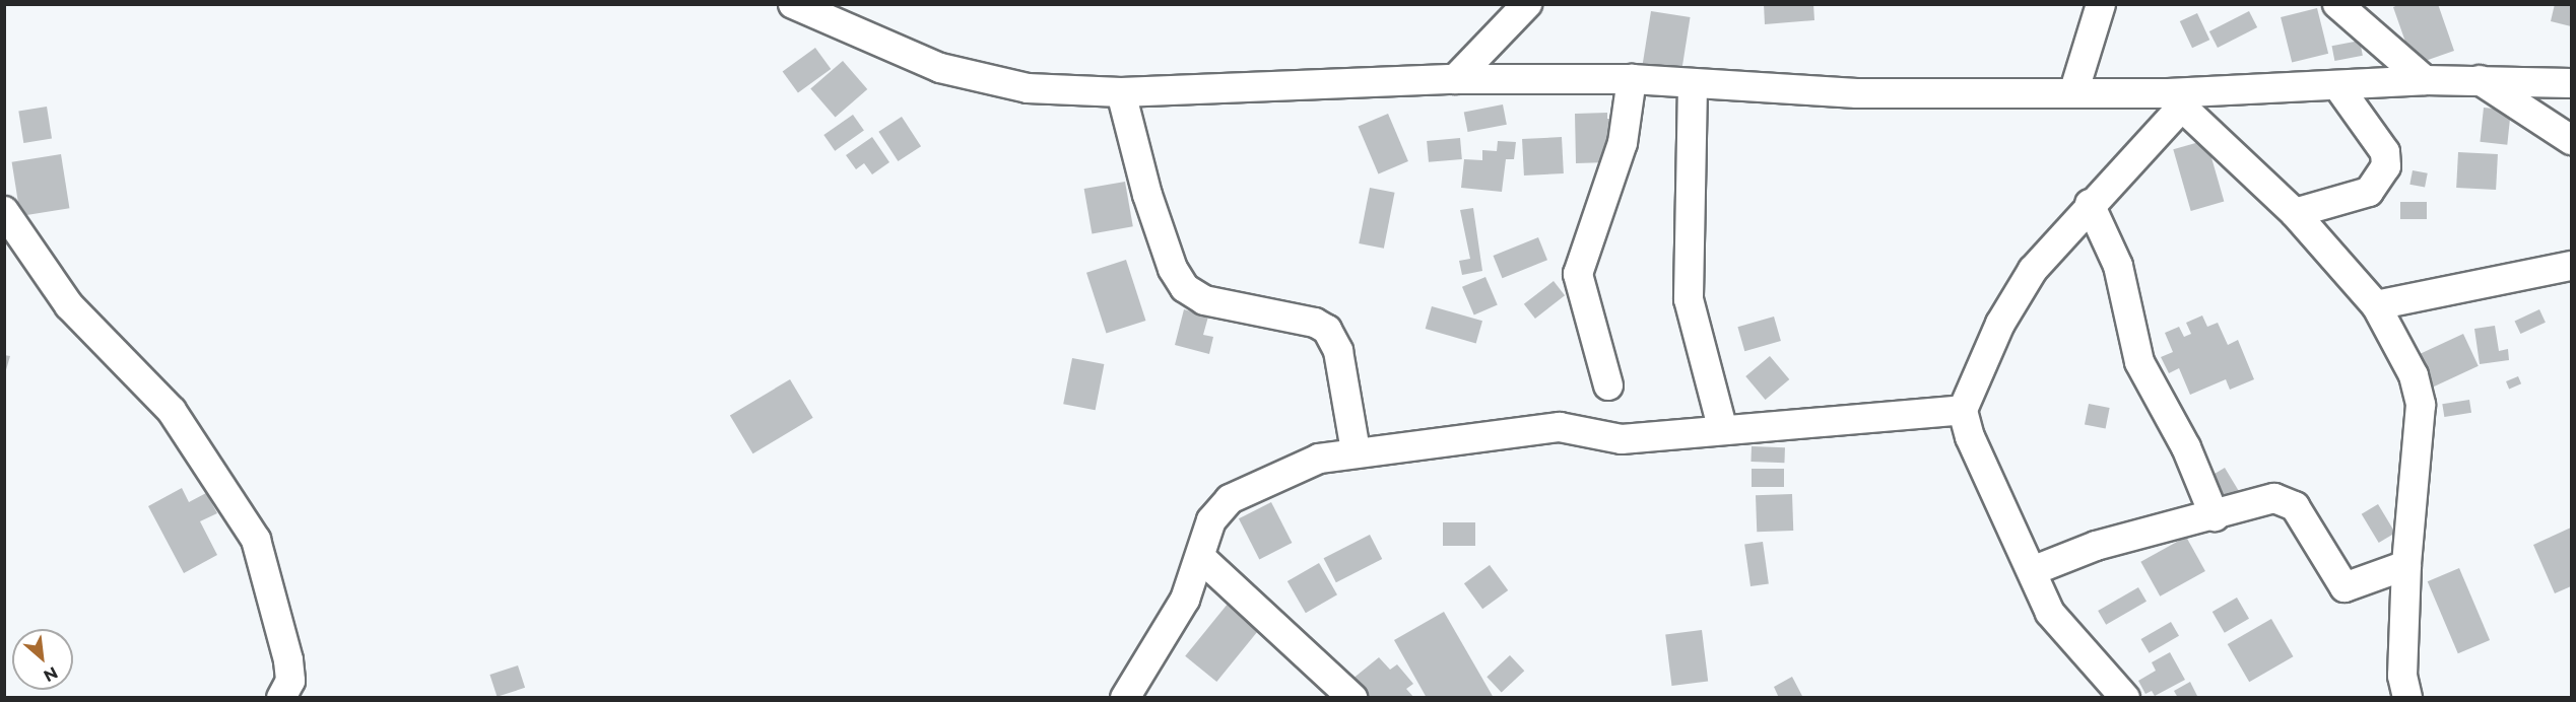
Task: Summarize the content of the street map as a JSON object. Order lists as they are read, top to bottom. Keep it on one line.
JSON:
{"north":"bottom right"}
